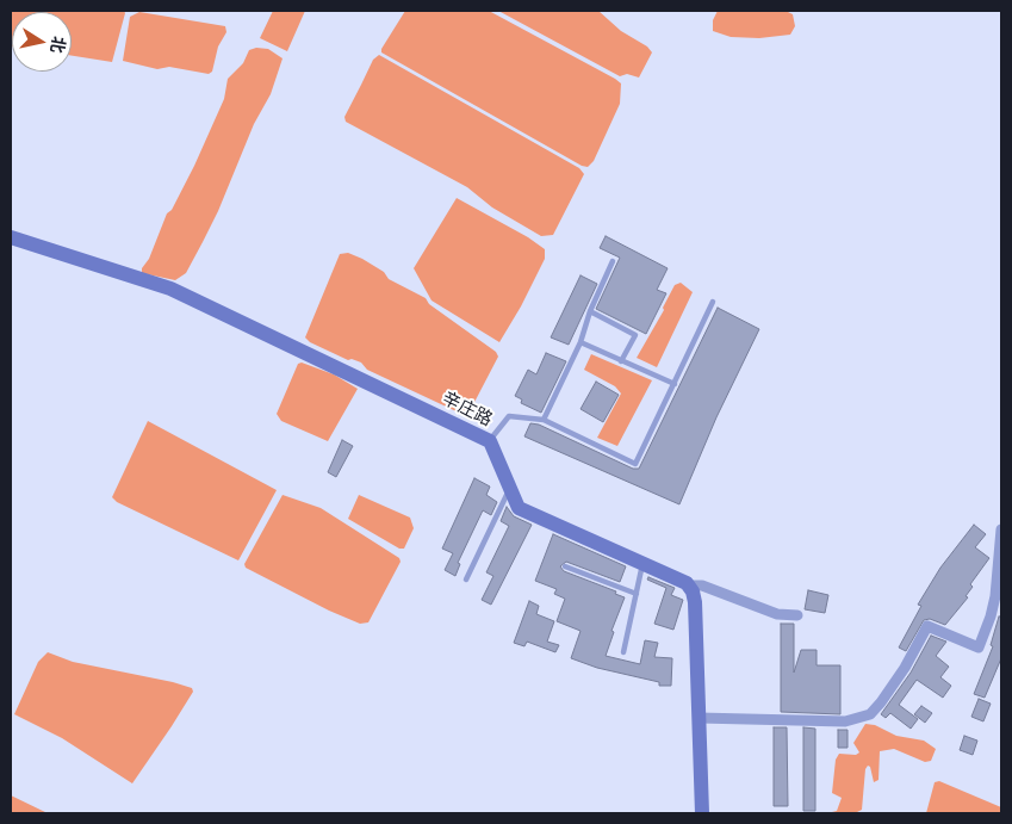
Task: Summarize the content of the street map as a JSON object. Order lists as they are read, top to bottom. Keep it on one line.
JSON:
{"streets":{"street":["辛庄路"]},"north":"right"}
